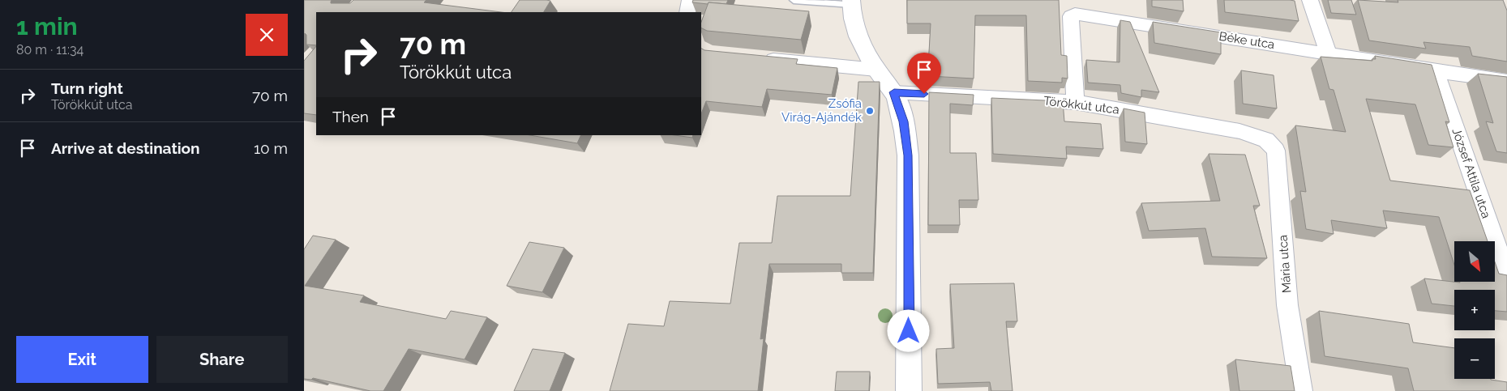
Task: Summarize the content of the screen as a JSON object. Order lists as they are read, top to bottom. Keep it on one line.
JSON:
{"streets":{"street":["Béke utca","Törökkút utca","József Attila utca","Mária utca"]},"crossings":[["Béke utca","Törökkút utca"],["Béke utca","József Attila utca"],["Törökkút utca","Mária utca"]],"places":["Zsófia Virág-Ajándék"],"north":"bottom right","page":{"heading":["1 min","80 m · 11:34"],"turn":["70 m","Törökkút utca"],"list":[{"name":"Turn right","note":"Törökkút utca","value":"70 m"},{"name":"Arrive at destination","value":"10 m"}],"then":"Then","map_buttons":["+","−"],"buttons":["Exit","Share"]}}
